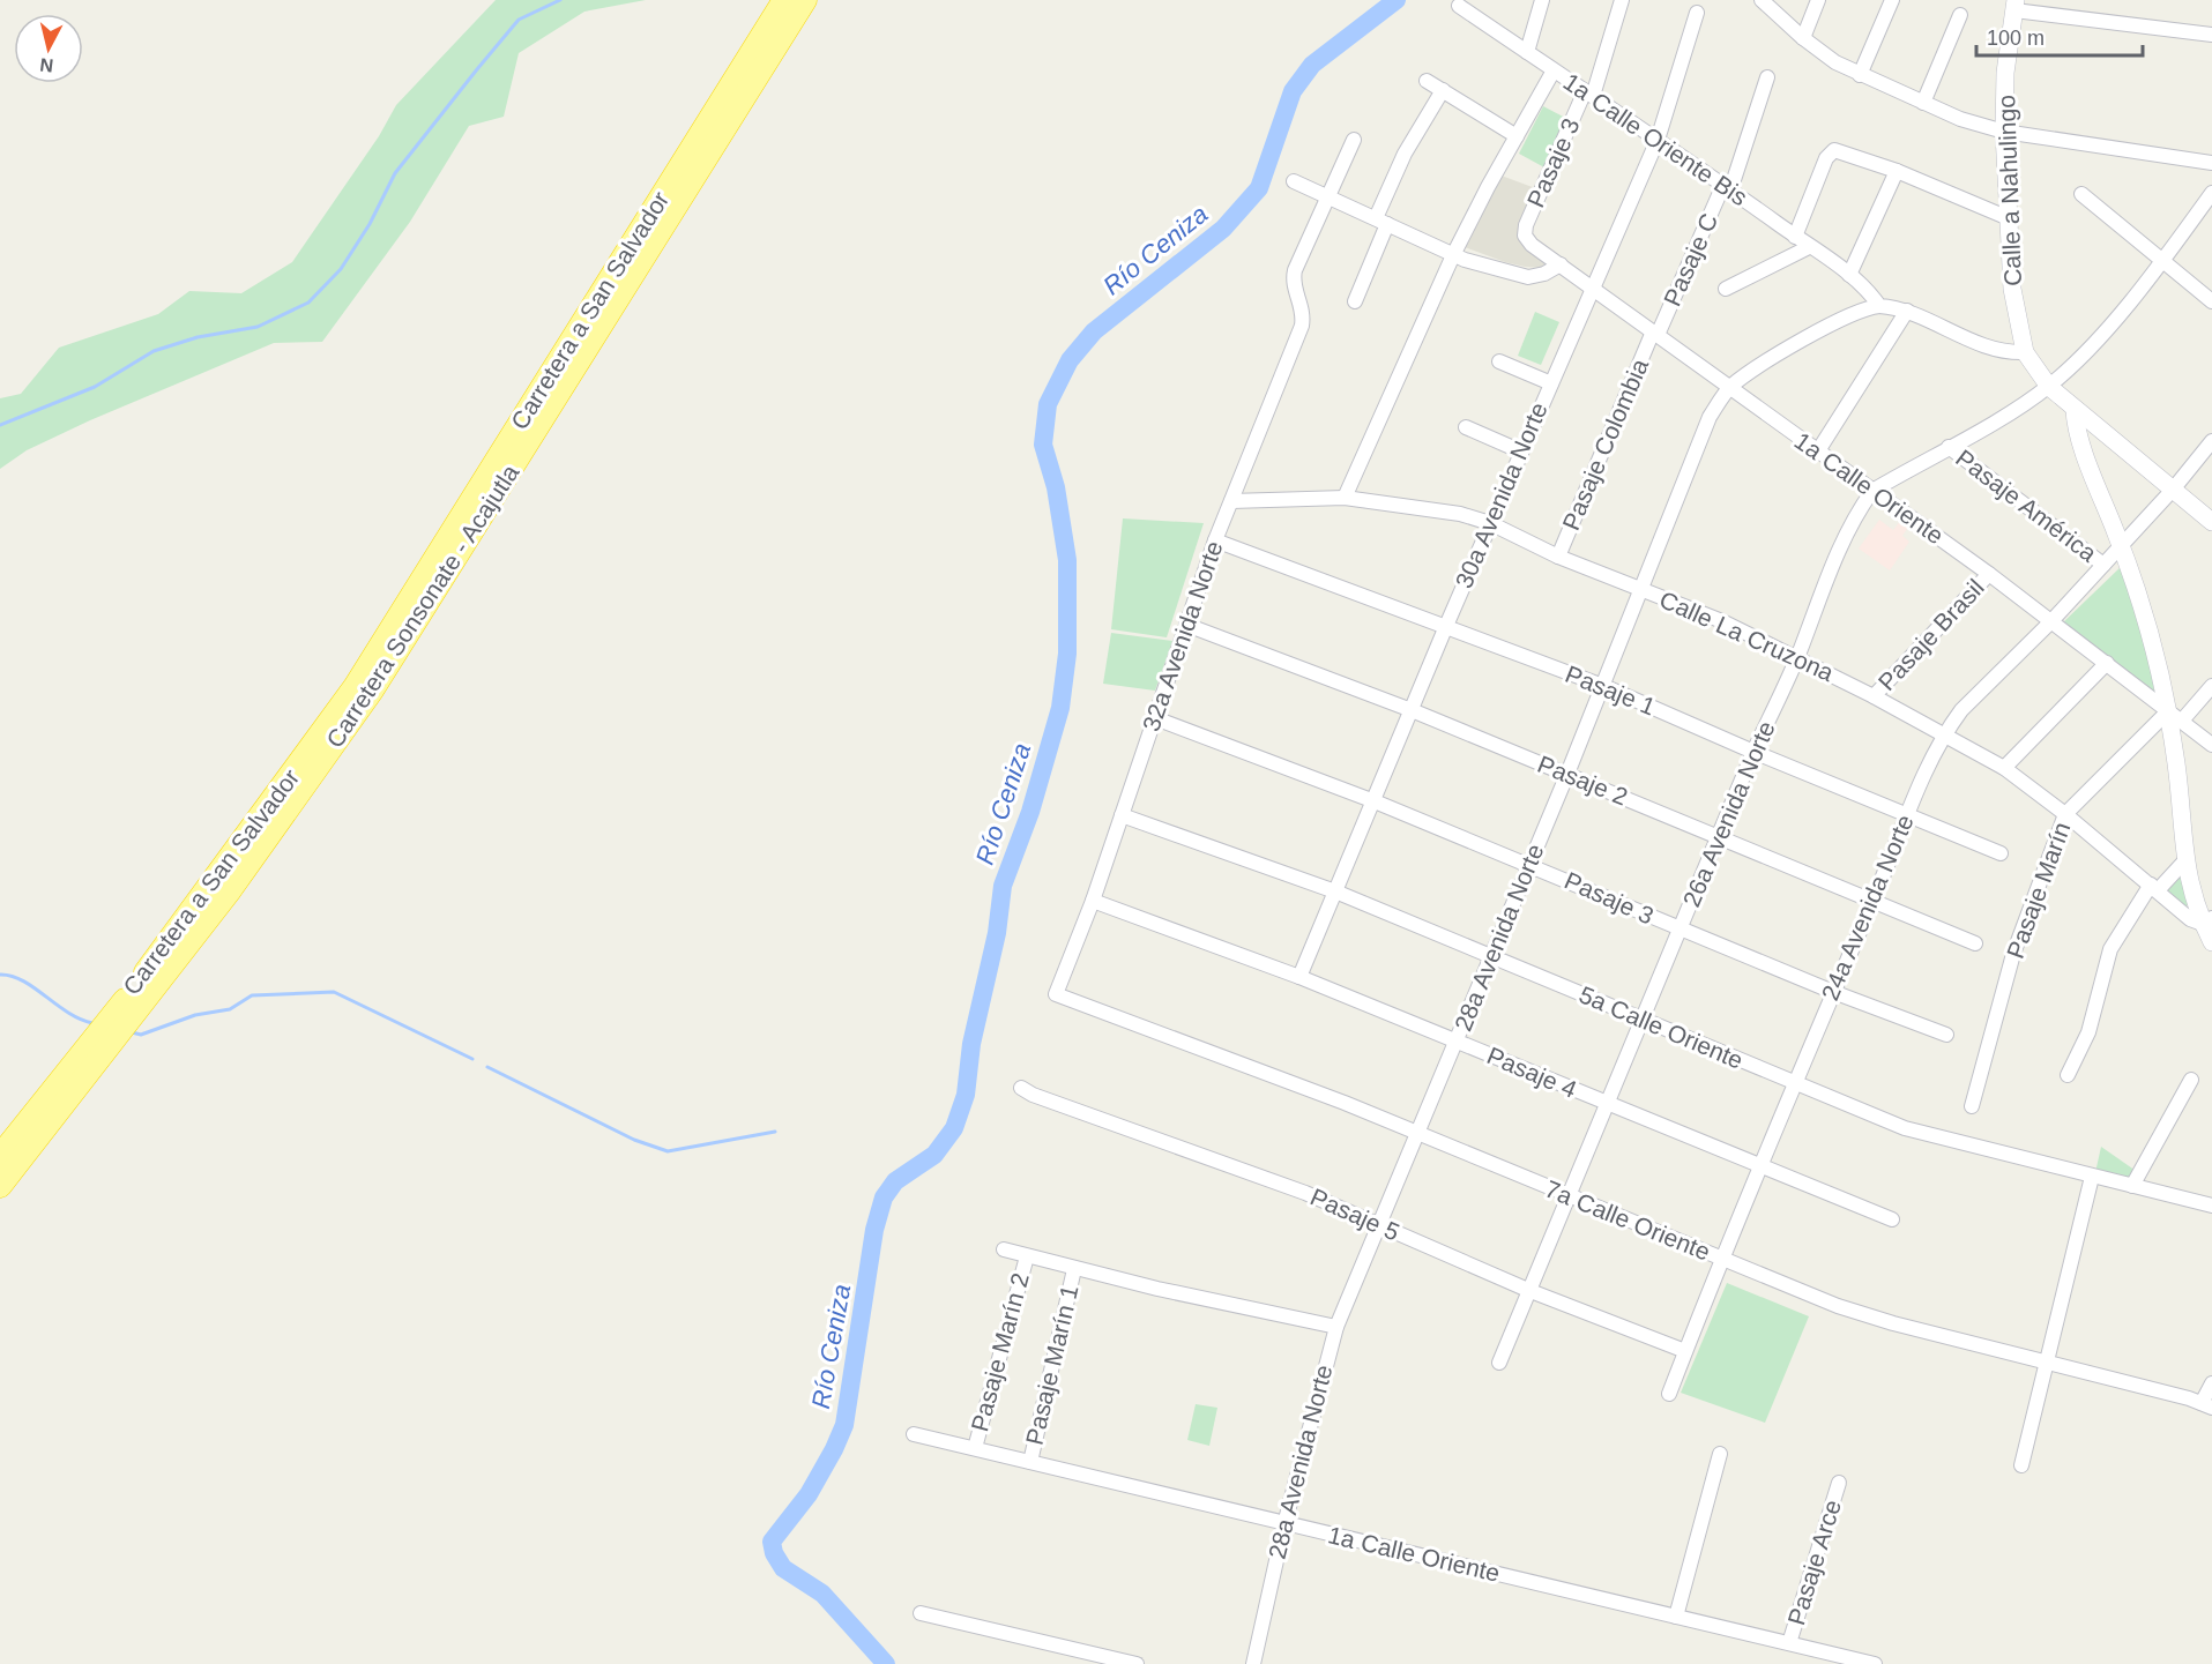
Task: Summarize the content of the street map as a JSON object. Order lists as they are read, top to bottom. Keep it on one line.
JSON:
{"streets":{"highway":["Carretera a San Salvador","Carretera Sonsonate - Acajutla"],"street":["1a Calle Oriente Bis","Pasaje 3","Calle a Nahulingo","Pasaje C","Pasaje Colombia","1a Calle Oriente","30a Avenida Norte","Pasaje América","Pasaje Brasil","32a Avenida Norte","Calle La Cruzona","Pasaje 1","Pasaje 2","26a Avenida Norte","Pasaje Marín","24a Avenida Norte","28a Avenida Norte","5a Calle Oriente","Pasaje 4","Pasaje 5","7a Calle Oriente","Pasaje Marín 2","Pasaje Marín 1","Pasaje Arce"]},"crossings":[["1a Calle Oriente Bis","Pasaje 3"],["1a Calle Oriente Bis","Pasaje C"],["1a Calle Oriente Bis","30a Avenida Norte"],["1a Calle Oriente Bis","28a Avenida Norte"],["Pasaje 3","1a Calle Oriente"],["Pasaje 3","30a Avenida Norte"],["Pasaje 3","32a Avenida Norte"],["Pasaje 3","26a Avenida Norte"],["Pasaje 3","24a Avenida Norte"],["Pasaje 3","28a Avenida Norte"],["Calle a Nahulingo","26a Avenida Norte"],["Calle a Nahulingo","24a Avenida Norte"],["Pasaje C","Pasaje Colombia"],["Pasaje C","1a Calle Oriente"],["Pasaje Colombia","1a Calle Oriente"],["Pasaje Colombia","Calle La Cruzona"],["1a Calle Oriente","30a Avenida Norte"],["1a Calle Oriente","Pasaje Brasil"],["1a Calle Oriente","26a Avenida Norte"],["1a Calle Oriente","Pasaje Marín"],["1a Calle Oriente","24a Avenida Norte"],["1a Calle Oriente","28a Avenida Norte"],["1a Calle Oriente","Pasaje Marín 2"],["1a Calle Oriente","Pasaje Marín 1"],["1a Calle Oriente","Pasaje Arce"],["30a Avenida Norte","Calle La Cruzona"],["30a Avenida Norte","Pasaje 1"],["30a Avenida Norte","Pasaje 2"],["30a Avenida Norte","5a Calle Oriente"],["30a Avenida Norte","Pasaje 4"],["Pasaje América","26a Avenida Norte"],["Pasaje América","24a Avenida Norte"],["Pasaje Brasil","Calle La Cruzona"],["32a Avenida Norte","Calle La Cruzona"],["32a Avenida Norte","Pasaje 1"],["32a Avenida Norte","Pasaje 2"],["32a Avenida Norte","5a Calle Oriente"],["32a Avenida Norte","Pasaje 4"],["32a Avenida Norte","7a Calle Oriente"],["Calle La Cruzona","26a Avenida Norte"],["Calle La Cruzona","Pasaje Marín"],["Calle La Cruzona","24a Avenida Norte"],["Calle La Cruzona","28a Avenida Norte"],["Pasaje 1","26a Avenida Norte"],["Pasaje 1","24a Avenida Norte"],["Pasaje 1","28a Avenida Norte"],["Pasaje 2","26a Avenida Norte"],["Pasaje 2","24a Avenida Norte"],["Pasaje 2","28a Avenida Norte"],["26a Avenida Norte","5a Calle Oriente"],["26a Avenida Norte","Pasaje 4"],["26a Avenida Norte","Pasaje 5"],["26a Avenida Norte","7a Calle Oriente"],["24a Avenida Norte","5a Calle Oriente"],["24a Avenida Norte","Pasaje 4"],["24a Avenida Norte","Pasaje 5"],["24a Avenida Norte","7a Calle Oriente"],["28a Avenida Norte","5a Calle Oriente"],["28a Avenida Norte","Pasaje 4"],["28a Avenida Norte","Pasaje 5"],["28a Avenida Norte","7a Calle Oriente"]],"water":["Río Ceniza"],"scale_bar":"100 m","north":"bottom"}
